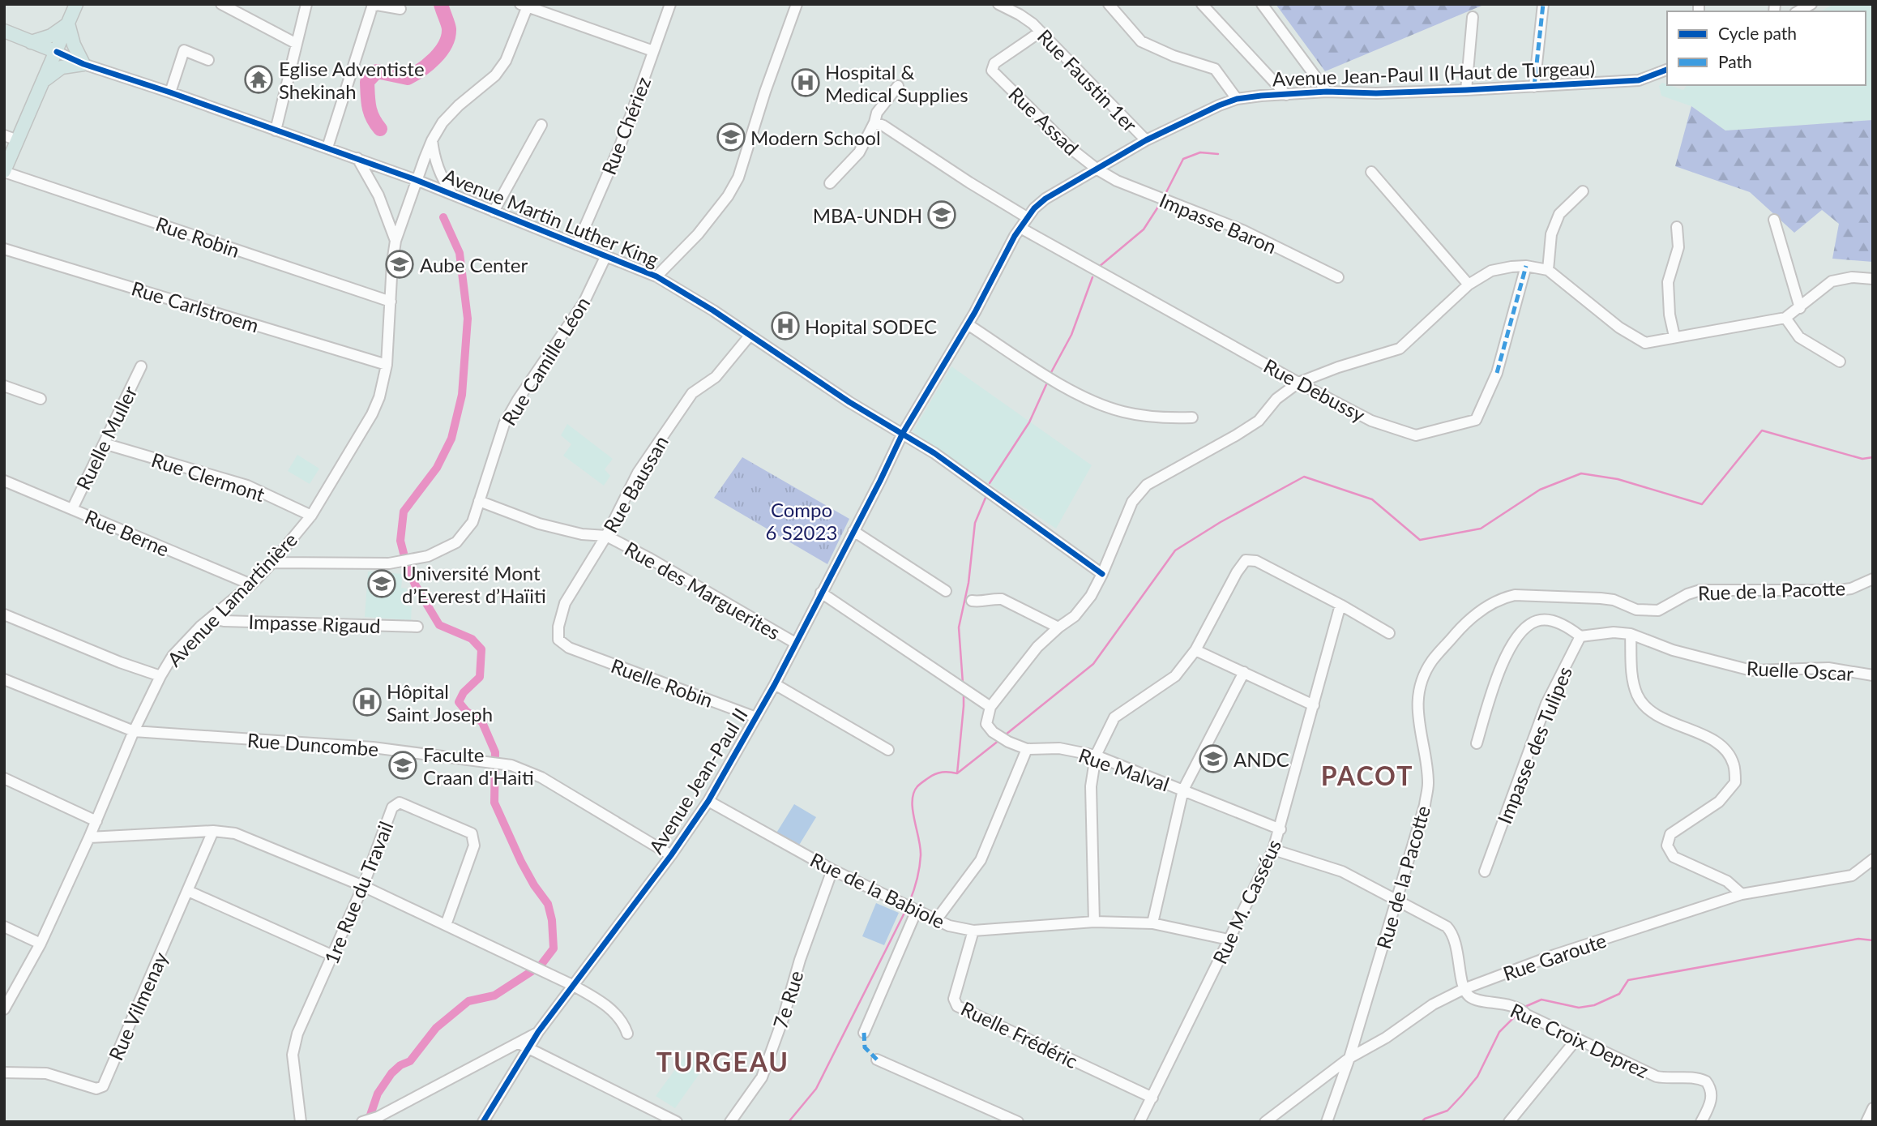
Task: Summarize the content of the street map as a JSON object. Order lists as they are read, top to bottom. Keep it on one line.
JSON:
{"streets":{"main road":["Avenue Martin Luther King"],"street":["Avenue Jean-Paul II (Haut de Turgeau)","Rue Faustin 1er","Rue Assad","Rue Chériez","Impasse Baron","Rue Robin","Rue Carlstroem","Rue Camille Léon","Rue Debussy","Ruelle Muller","Rue Clermont","Rue Baussan","Rue Berne","Rue des Marguerites","Rue de la Pacotte","Avenue Lamartinière","Impasse Rigaud","Ruelle Oscar","Ruelle Robin","Rue Duncombe","Impasse des Tulipes","Rue Malval","Avenue Jean-Paul II","Rue de la Babiole","1re Rue du Travail","Rue M. Casséus","Rue Garoute","7e Rue","Rue Vilmenay","Ruelle Frédéric","Rue Croix Deprez"]},"crossings":[["Avenue Jean-Paul II (Haut de Turgeau)","Rue Faustin 1er"],["Avenue Jean-Paul II (Haut de Turgeau)","Rue Assad"],["Avenue Jean-Paul II (Haut de Turgeau)","Impasse Baron"],["Avenue Jean-Paul II (Haut de Turgeau)","Rue Debussy"],["Avenue Jean-Paul II (Haut de Turgeau)","Avenue Jean-Paul II"],["Rue Faustin 1er","Rue Assad"],["Rue Assad","Impasse Baron"],["Rue Chériez","Avenue Martin Luther King"],["Avenue Martin Luther King","Rue Camille Léon"],["Avenue Martin Luther King","Rue Baussan"],["Avenue Martin Luther King","Avenue Lamartinière"],["Avenue Martin Luther King","Avenue Jean-Paul II"],["Rue Robin","Avenue Lamartinière"],["Rue Carlstroem","Avenue Lamartinière"],["Rue Camille Léon","Rue des Marguerites"],["Rue Camille Léon","Avenue Lamartinière"],["Ruelle Muller","Rue Clermont"],["Ruelle Muller","Rue Berne"],["Rue Clermont","Avenue Lamartinière"],["Rue Baussan","Rue des Marguerites"],["Rue Baussan","Ruelle Robin"],["Rue Berne","Avenue Lamartinière"],["Rue des Marguerites","Avenue Jean-Paul II"],["Rue de la Pacotte","Rue Garoute"],["Avenue Lamartinière","Impasse Rigaud"],["Avenue Lamartinière","Rue Duncombe"],["Ruelle Robin","Avenue Jean-Paul II"],["Rue Duncombe","Avenue Jean-Paul II"],["Rue Malval","Rue M. Casséus"],["Avenue Jean-Paul II","Rue de la Babiole"],["Rue de la Babiole","Rue M. Casséus"],["Rue de la Babiole","7e Rue"],["Rue de la Babiole","Ruelle Frédéric"],["Rue M. Casséus","Ruelle Frédéric"],["Rue Garoute","Rue Croix Deprez"]],"districts":["PACOT","TURGEAU"],"parks":["Compo 6 S2023"],"places":{"temple":["Eglise Adventiste Shekinah"],"hospital":["Hospital & Medical Supplies","Hopital SODEC","Hôpital Saint Joseph"],"school or university":["Modern School","MBA-UNDH","Aube Center","Université Mont d’Everest d’Haïiti","ANDC","Faculte Craan d'Haiti"]},"legend":["Cycle path","Path"]}
